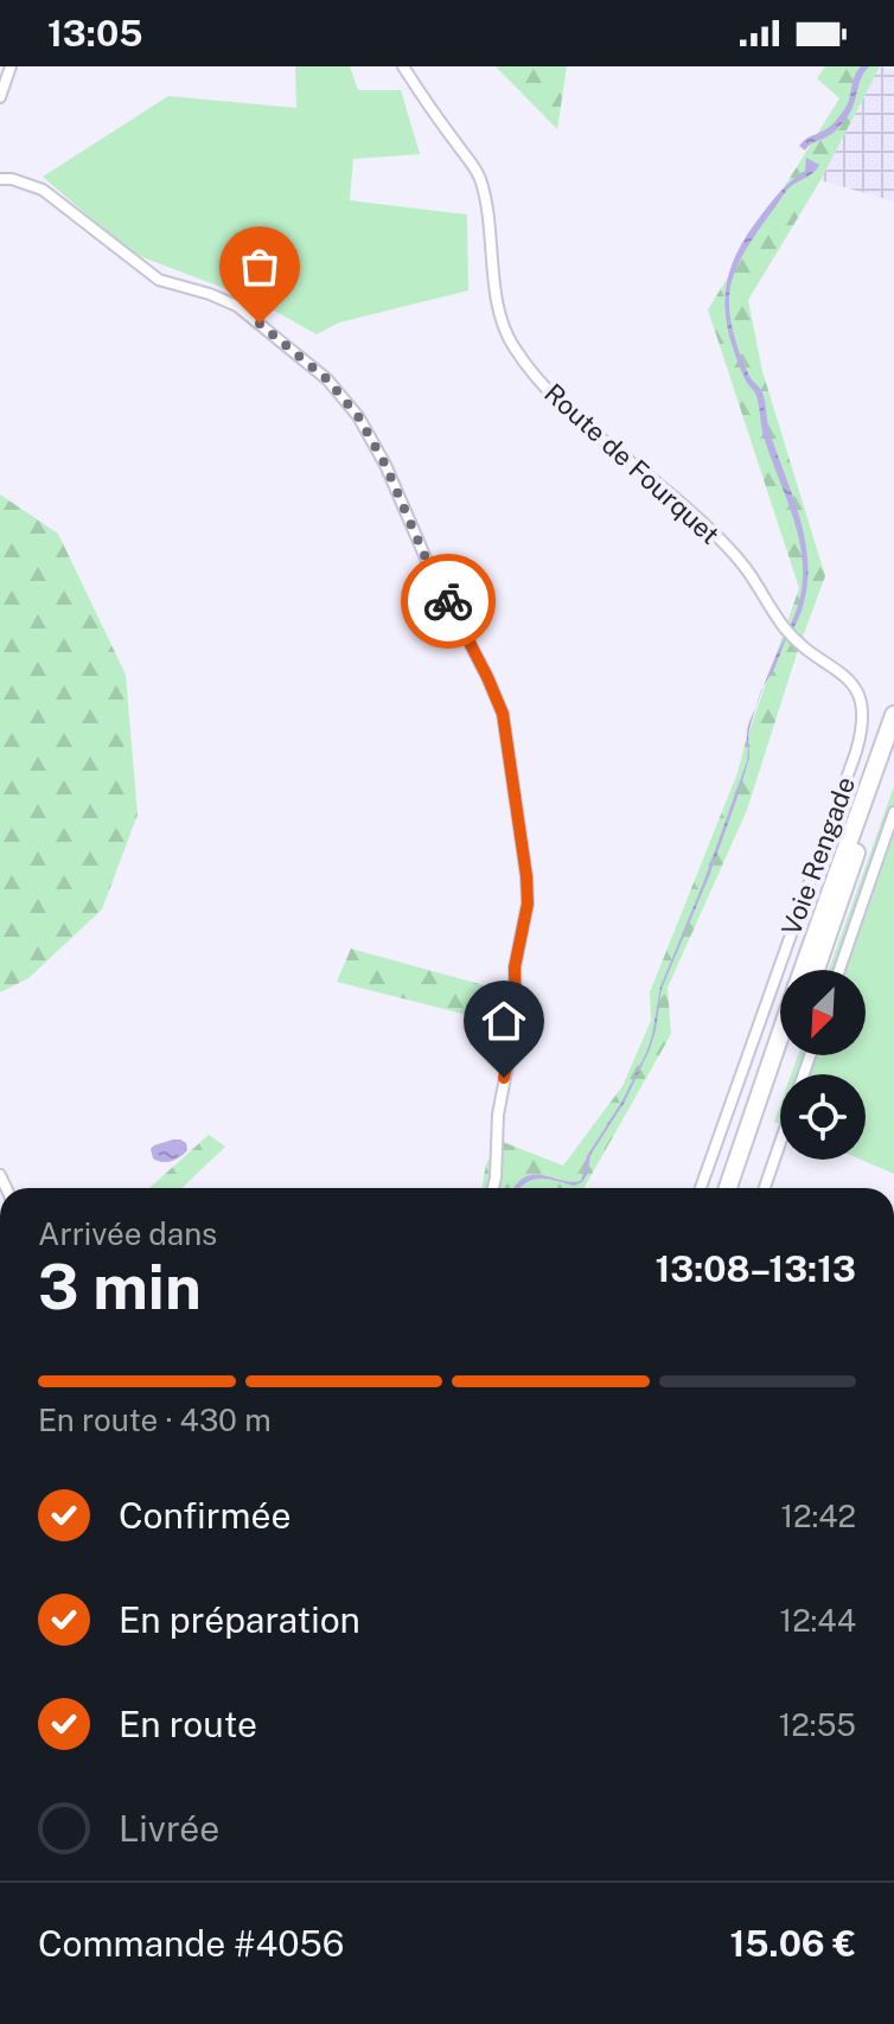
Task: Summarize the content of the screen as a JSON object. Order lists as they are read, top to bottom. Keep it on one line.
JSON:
{"streets":{"street":["Route de Fourquet","Voie Rengade"]},"crossings":[["Route de Fourquet","Voie Rengade"]],"north":"bottom left","page":{"status":"13:05","heading":["3 min","Arrivée dans","13:08–13:13"],"panel":["Commande #4056","15.06 €"],"bar":"En route · 430 m","list":[["Confirmée","12:42"],["En préparation","12:44"],["En route","12:55"],"Livrée"]}}
